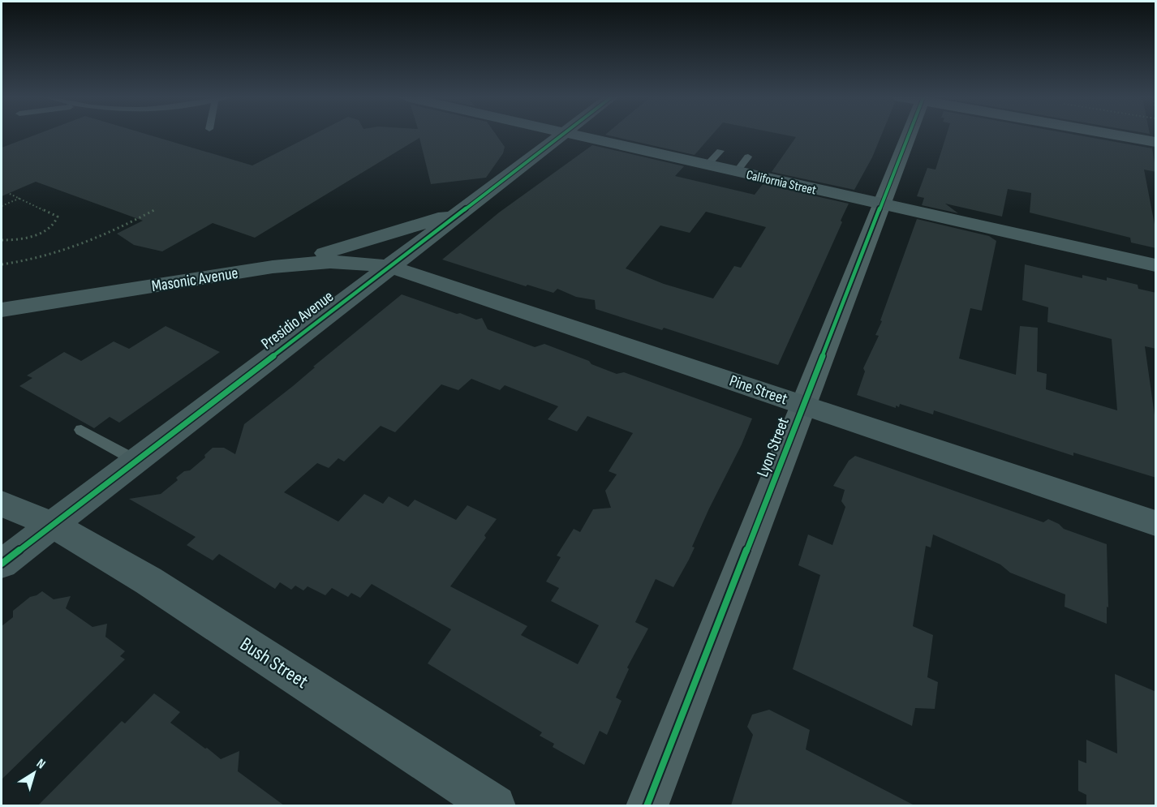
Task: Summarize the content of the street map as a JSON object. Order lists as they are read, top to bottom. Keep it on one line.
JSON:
{"streets":{"main road":["California Street","Masonic Avenue","Presidio Avenue","Pine Street","Bush Street"],"street":["Lyon Street"]},"crossings":[["California Street","Lyon Street"],["Masonic Avenue","Presidio Avenue"],["Masonic Avenue","Pine Street"],["Presidio Avenue","Pine Street"],["Presidio Avenue","Bush Street"],["Pine Street","Lyon Street"]],"north":"top right"}
